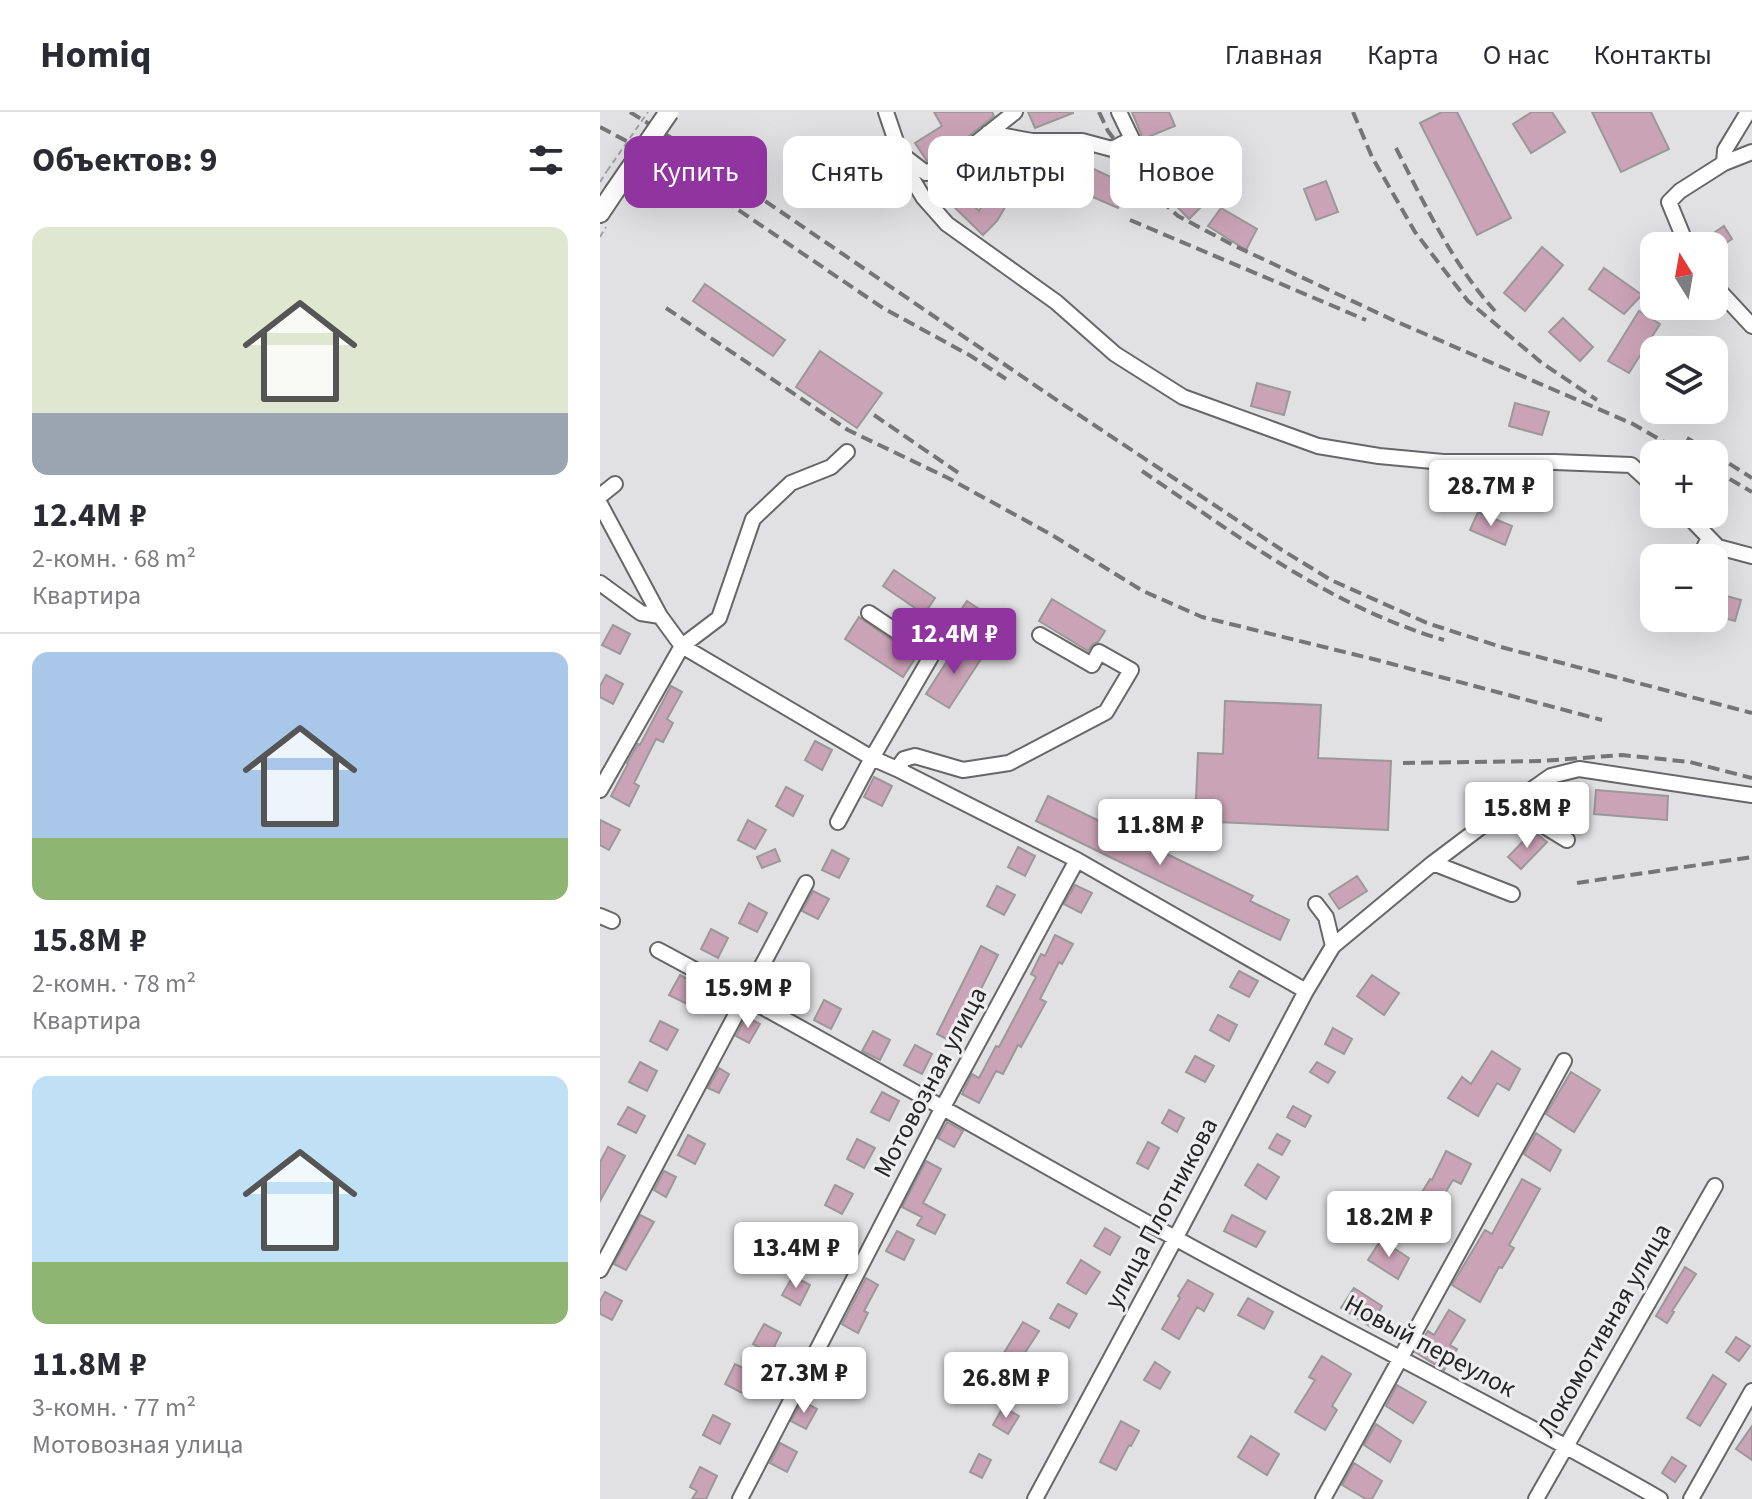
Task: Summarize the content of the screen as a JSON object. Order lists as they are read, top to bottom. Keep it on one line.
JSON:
{"streets":{"street":["Мотовозная улица","улица Плотникова","Локомотивная улица","Новый переулок"]},"crossings":[["Мотовозная улица","Новый переулок"],["улица Плотникова","Новый переулок"],["Локомотивная улица","Новый переулок"]],"north":"top","page":{"header":"Homiq","nav":["Главная","Карта","О нас","Контакты"],"heading":"Объектов: 9","chip":["Купить","Снять","Фильтры","Новое"],"list":[{"name":"12.4M ₽","note":"2-комн. · 68 m² · Квартира"},{"name":"15.8M ₽","note":"2-комн. · 78 m² · Квартира"},{"name":"11.8M ₽","note":"3-комн. · 77 m² · Мотовозная улица"}],"map_buttons":["+","−"],"price":["28.7M ₽","12.4M ₽","15.8M ₽","11.8M ₽","15.9M ₽","18.2M ₽","13.4M ₽","27.3M ₽","26.8M ₽"]}}
